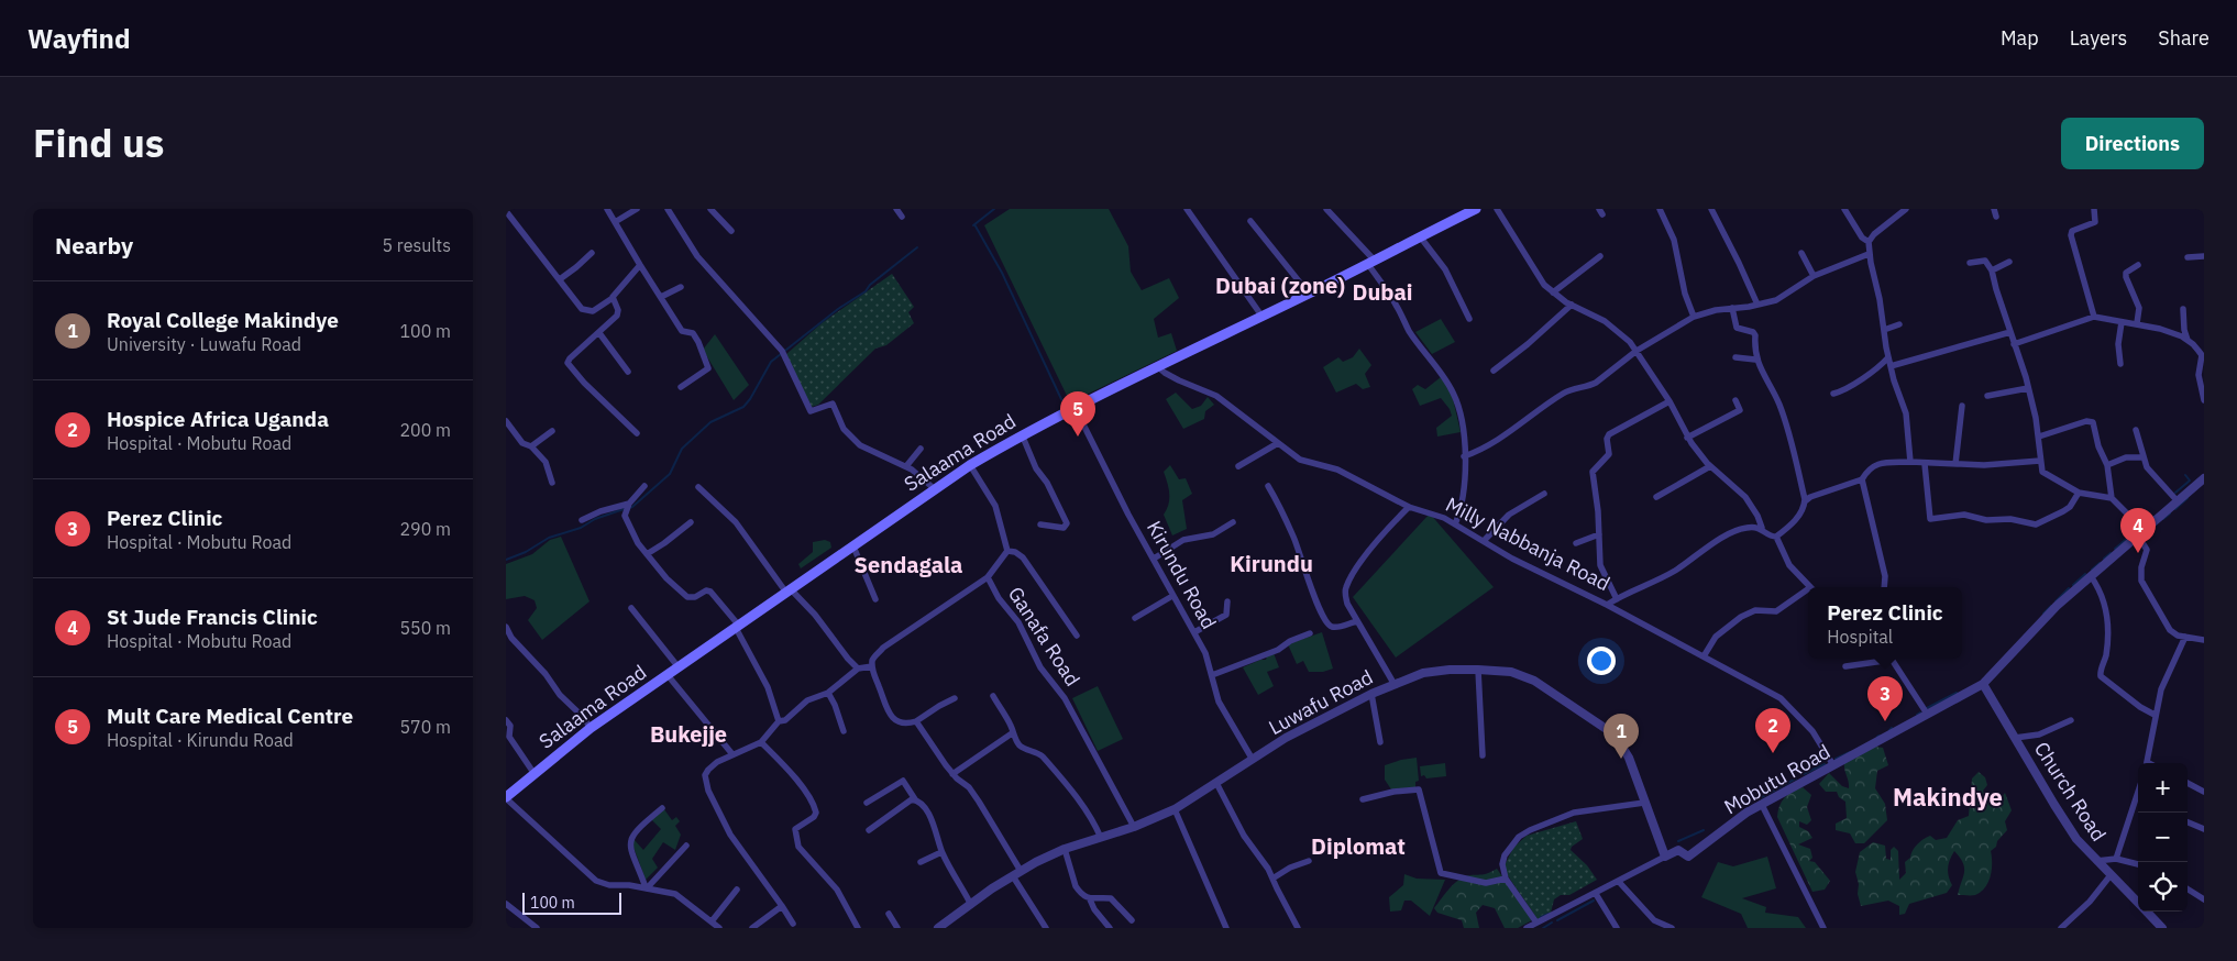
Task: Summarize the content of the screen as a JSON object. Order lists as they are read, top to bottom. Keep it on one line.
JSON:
{"streets":{"main road":["Salaama Road"],"street":["Milly Nabbanja Road","Kirundu Road","Ganafa Road","Luwafu Road","Mobutu Road","Church Road"]},"crossings":[["Salaama Road","Milly Nabbanja Road"],["Salaama Road","Kirundu Road"],["Milly Nabbanja Road","Mobutu Road"],["Kirundu Road","Luwafu Road"],["Ganafa Road","Luwafu Road"],["Luwafu Road","Mobutu Road"],["Mobutu Road","Church Road"]],"districts":["Dubai (zone)","Dubai","Kirundu","Sendagala","Bukejje","Makindye","Diplomat"],"scale_bar":"100 m","page":{"header":"Wayfind","nav":["Map","Layers","Share"],"title":"Find us","buttons":"Directions","heading":["Nearby","5 results"],"list":[{"mark":"1","name":"Royal College Makindye","note":"University · Luwafu Road","value":"100 m"},{"mark":"2","name":"Hospice Africa Uganda","note":"Hospital · Mobutu Road","value":"200 m"},{"mark":"3","name":"Perez Clinic","note":"Hospital · Mobutu Road","value":"290 m"},{"mark":"4","name":"St Jude Francis Clinic","note":"Hospital · Mobutu Road","value":"550 m"},{"mark":"5","name":"Mult Care Medical Centre","note":"Hospital · Kirundu Road","value":"570 m"}],"pins":["5","4","3","2","1"],"popup":["Perez Clinic","Hospital"],"map_buttons":["+","−"],"scale":"100 m"}}
